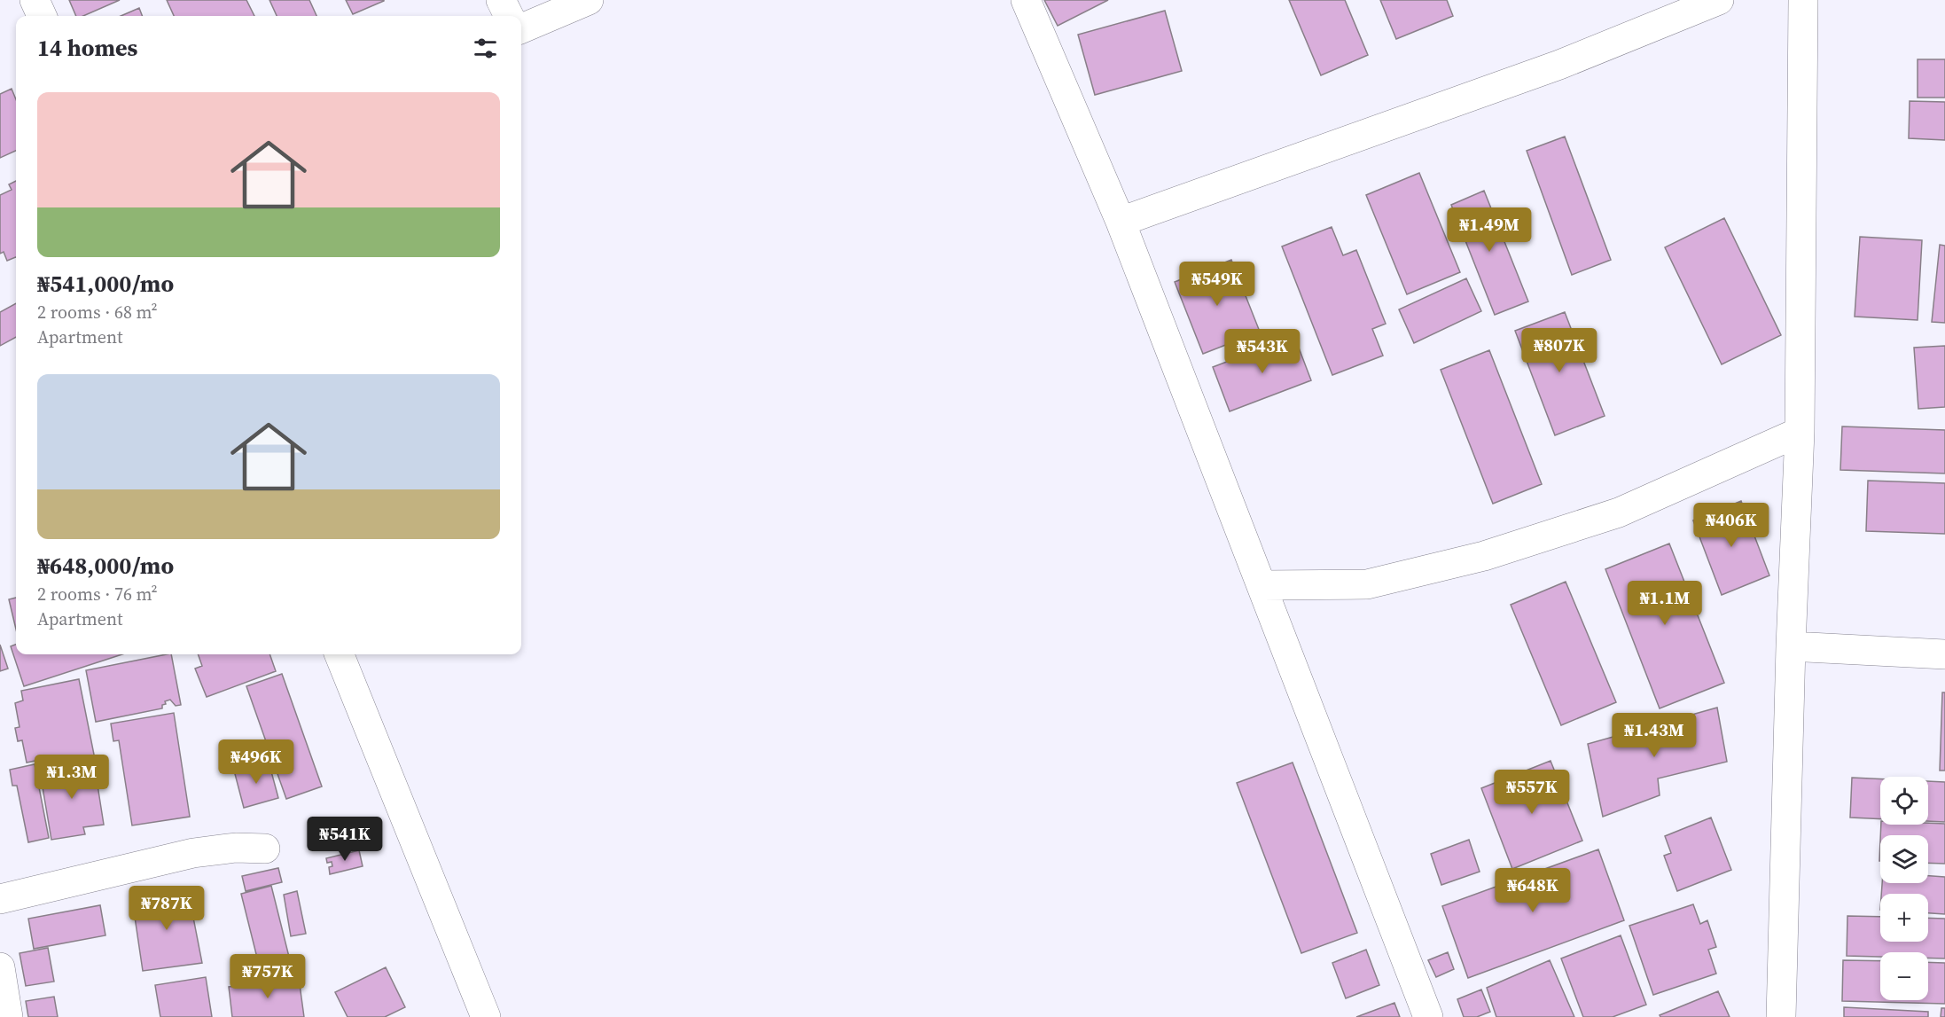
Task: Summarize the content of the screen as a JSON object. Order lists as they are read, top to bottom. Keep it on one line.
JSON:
{"page":{"heading":"14 homes","list":[{"name":"₦541,000/mo","note":"2 rooms · 68 m² · Apartment"},{"name":"₦648,000/mo","note":"2 rooms · 76 m² · Apartment"}],"price":["₦1.49M","₦549K","₦807K","₦543K","₦406K","₦1.1M","₦1.43M","₦496K","₦1.3M","₦557K","₦541K","₦648K","₦787K","₦757K"],"map_buttons":["+","−"]}}
